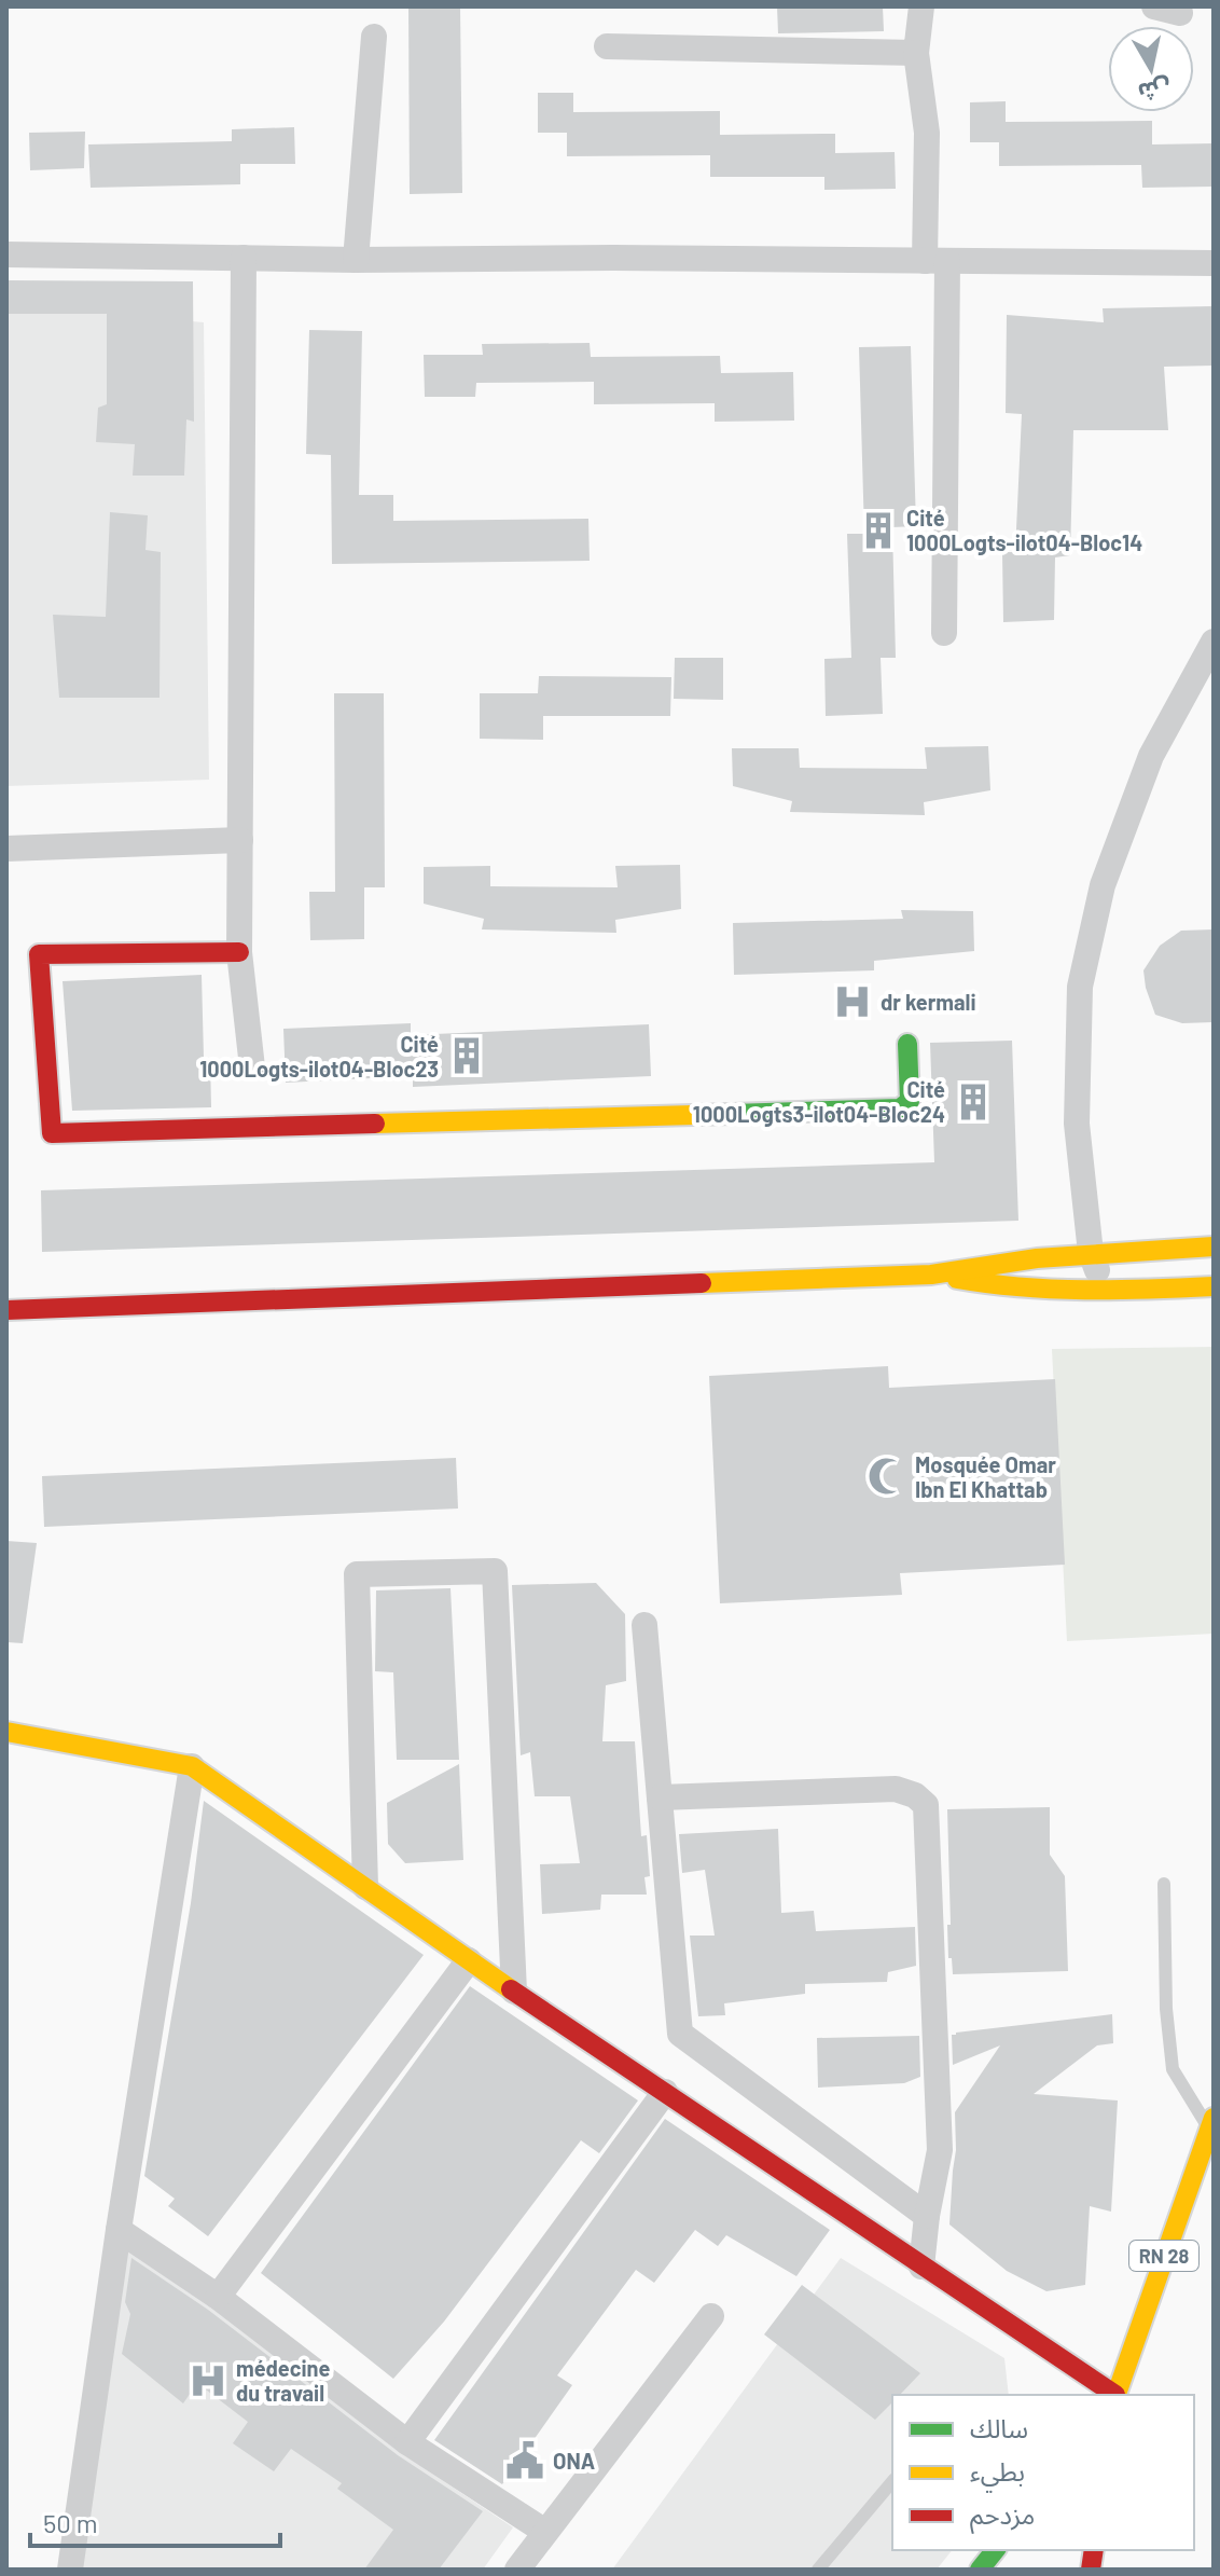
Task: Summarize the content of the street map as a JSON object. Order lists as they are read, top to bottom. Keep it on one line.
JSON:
{"streets":{"street":["RN 28"]},"places":{"building":["Cité 1000Logts-ilot04-Bloc14","Cité 1000Logts-ilot04-Bloc23","Cité 1000Logts3-ilot04-Bloc24"],"hospital":["dr kermali","médecine du travail"],"mosque":["Mosquée Omar Ibn El Khattab"],"public building":["ONA"]},"legend":["سالك","بطيء","مزدحم"],"scale_bar":"50 m","north":"bottom"}
